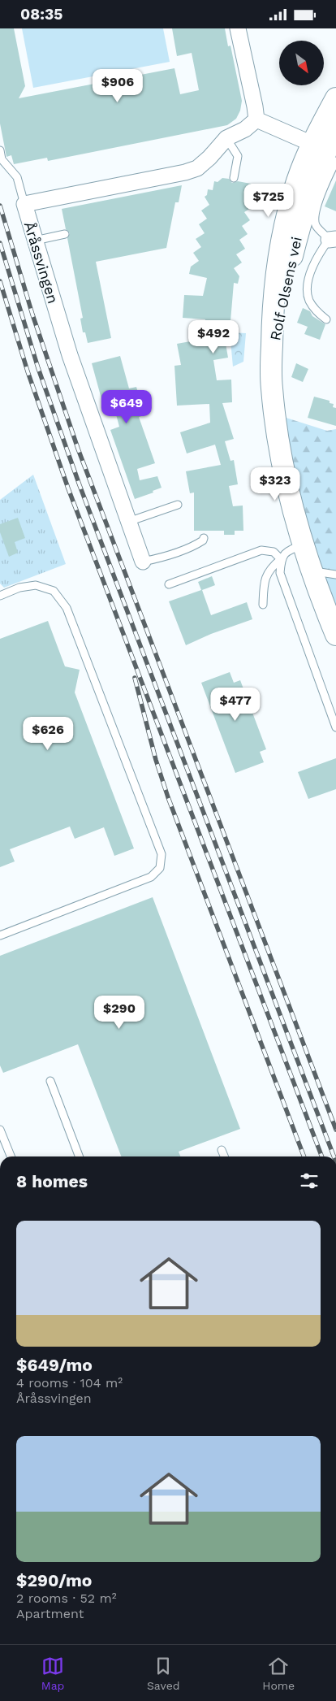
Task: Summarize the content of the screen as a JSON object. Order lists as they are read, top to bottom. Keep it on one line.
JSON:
{"streets":{"main road":["Rolf Olsens vei"],"street":["Åråssvingen"]},"north":"bottom right","page":{"status":"08:35","price":["$906","$725","$492","$649","$323","$477","$626","$290"],"heading":"8 homes","list":[{"name":"$649/mo","note":"4 rooms · 104 m² · Åråssvingen"},{"name":"$290/mo","note":"2 rooms · 52 m² · Apartment"}],"tabs":["Map","Saved","Home"]}}
